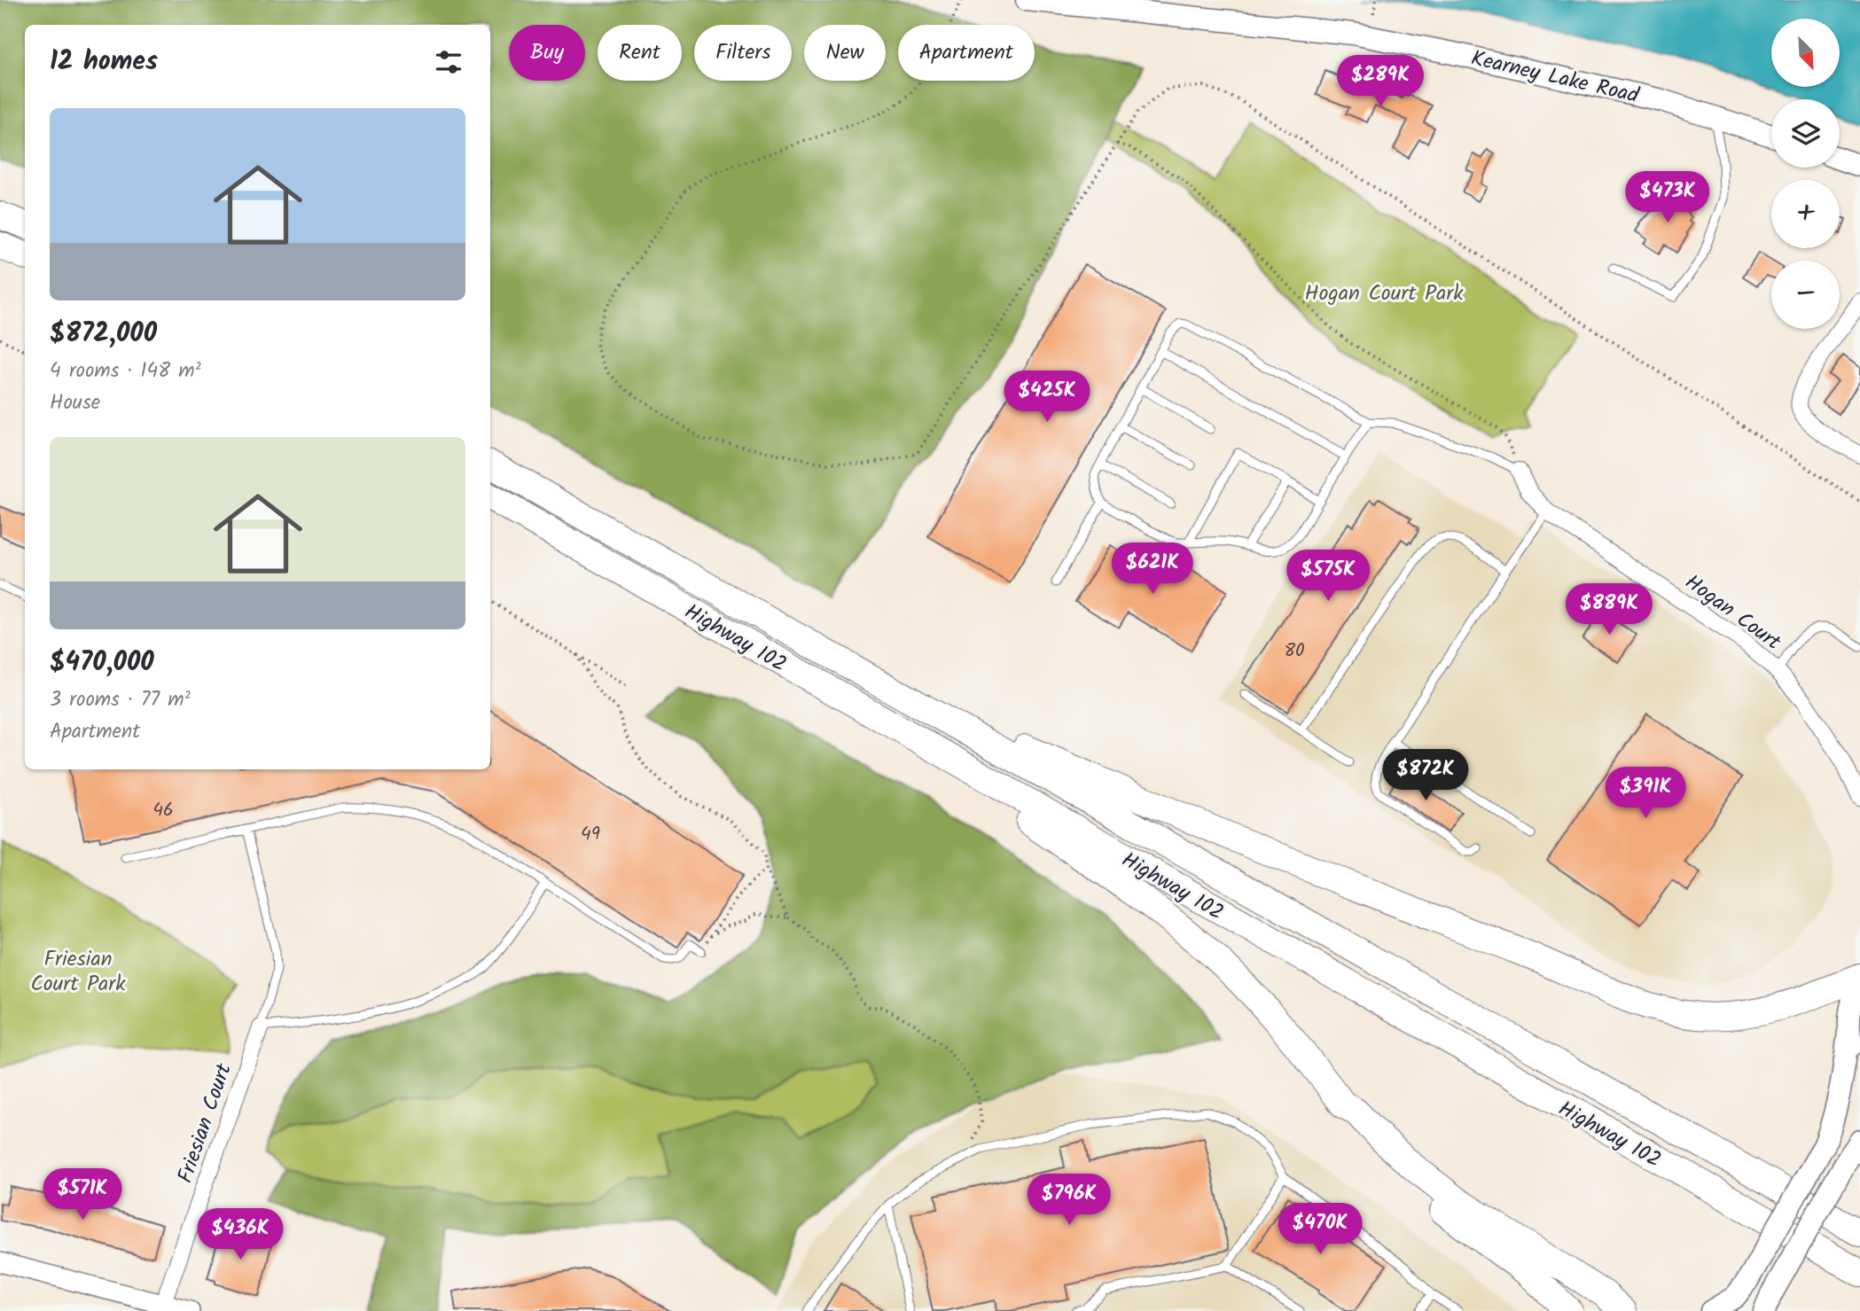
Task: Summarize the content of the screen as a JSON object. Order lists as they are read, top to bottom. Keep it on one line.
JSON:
{"streets":{"highway":["Highway 102"],"main road":["Kearney Lake Road"],"street":["Hogan Court","Friesian Court"]},"parks":["Hogan Court Park","Friesian Court Park"],"house_numbers":["80","46","49"],"north":"bottom right","page":{"map_buttons":["+","−"],"chip":["Buy","Rent","Filters","New","Apartment"],"heading":"12 homes","price":["$289K","$473K","$425K","$621K","$575K","$889K","$872K","$391K","$571K","$796K","$470K","$436K"],"list":[{"name":"$872,000","note":"4 rooms · 148 m² · House"},{"name":"$470,000","note":"3 rooms · 77 m² · Apartment"}]}}
